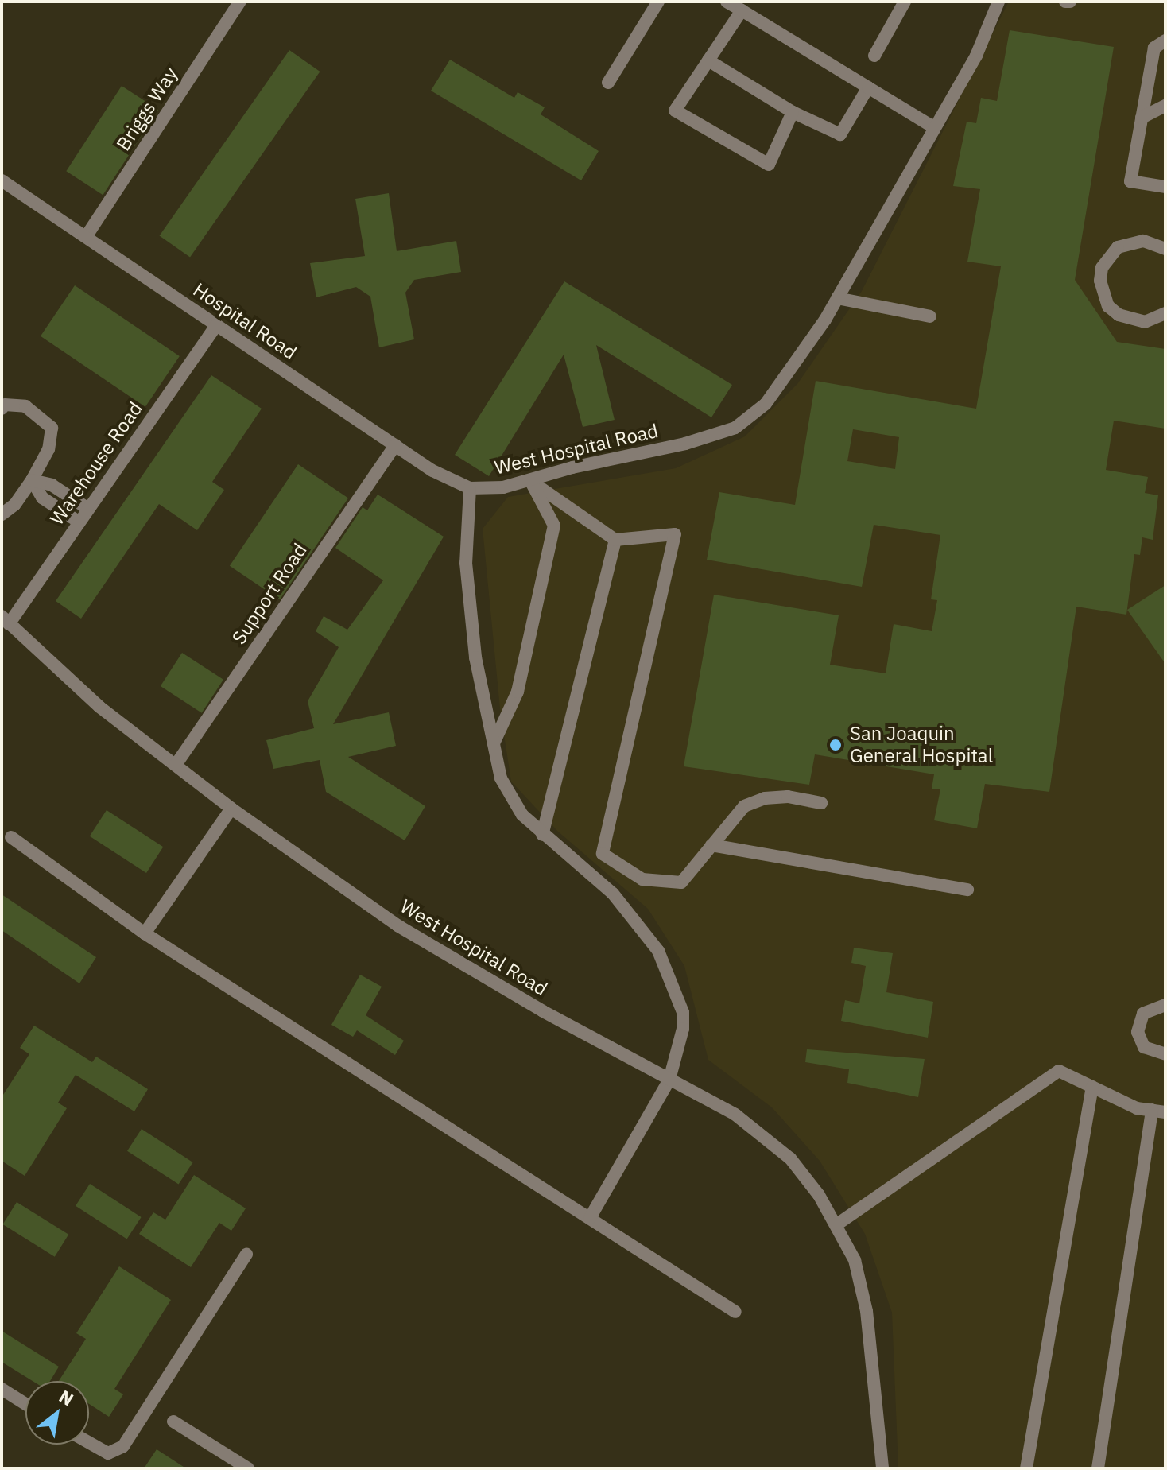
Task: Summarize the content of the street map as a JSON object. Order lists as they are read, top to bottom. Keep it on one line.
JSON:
{"streets":{"street":["Briggs Way","Hospital Road","West Hospital Road","Warehouse Road","Support Road"]},"crossings":[["Briggs Way","Hospital Road"],["Hospital Road","West Hospital Road"],["Hospital Road","Warehouse Road"],["Hospital Road","Support Road"],["West Hospital Road","Warehouse Road"],["West Hospital Road","Support Road"]],"places":["San Joaquin General Hospital"],"north":"top right"}
